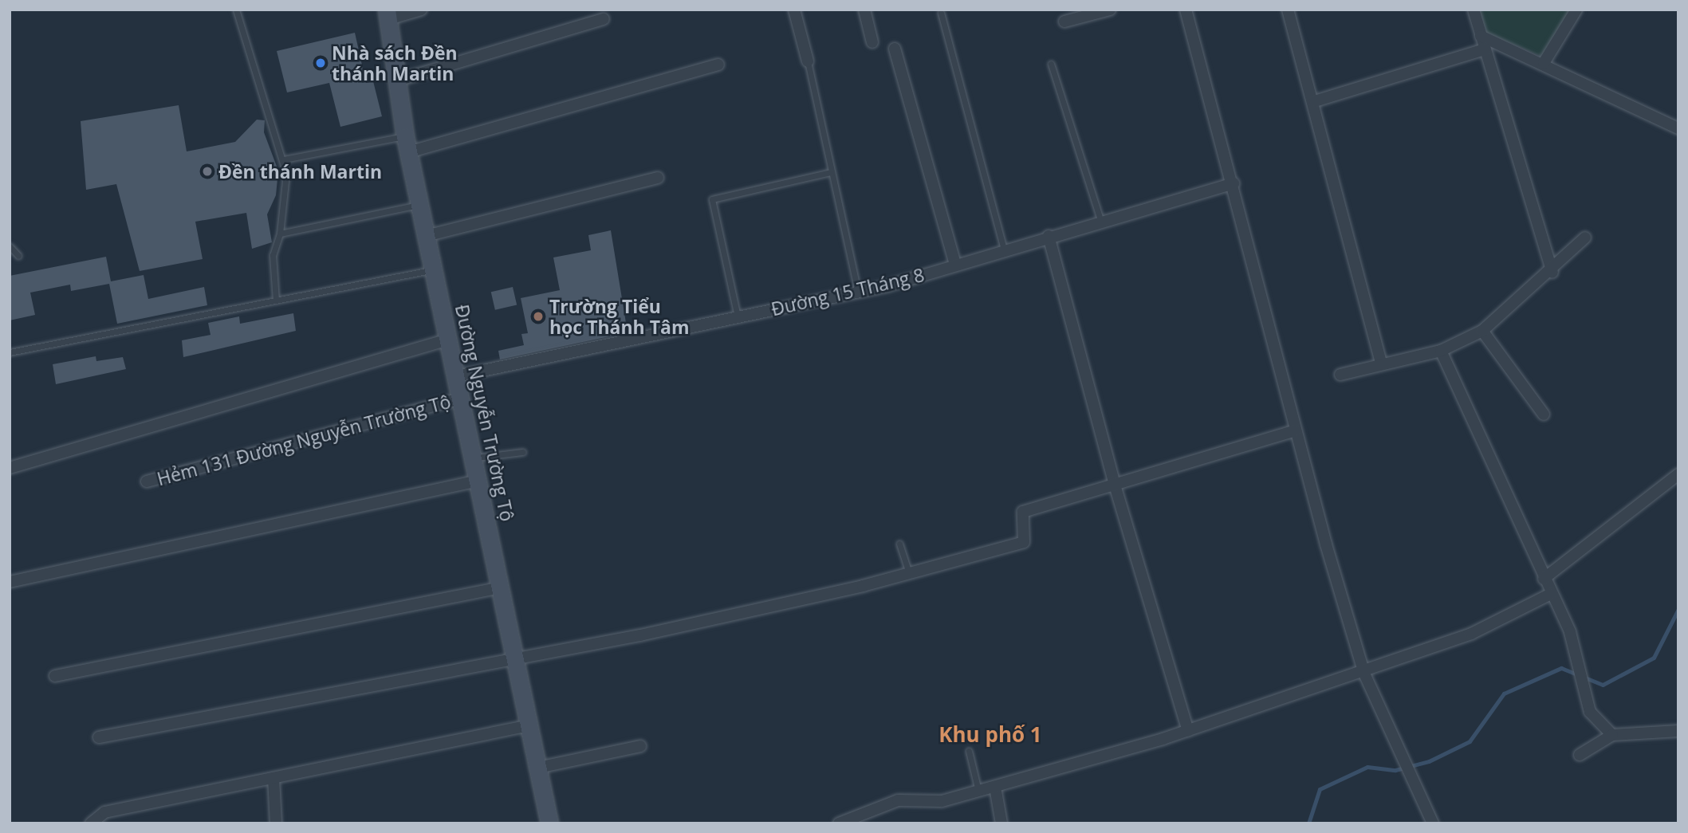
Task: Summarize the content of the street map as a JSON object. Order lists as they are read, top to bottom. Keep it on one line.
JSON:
{"streets":{"main road":["Đường Nguyễn Trường Tộ"],"street":["Đường 15 Tháng 8","Hẻm 131 Đường Nguyễn Trường Tộ"]},"crossings":[["Đường 15 Tháng 8","Đường Nguyễn Trường Tộ"],["Đường Nguyễn Trường Tộ","Hẻm 131 Đường Nguyễn Trường Tộ"]],"districts":["Khu phố 1"],"places":["Nhà sách Đền thánh Martin","Đền thánh Martin","Trường Tiểu học Thánh Tâm"]}
